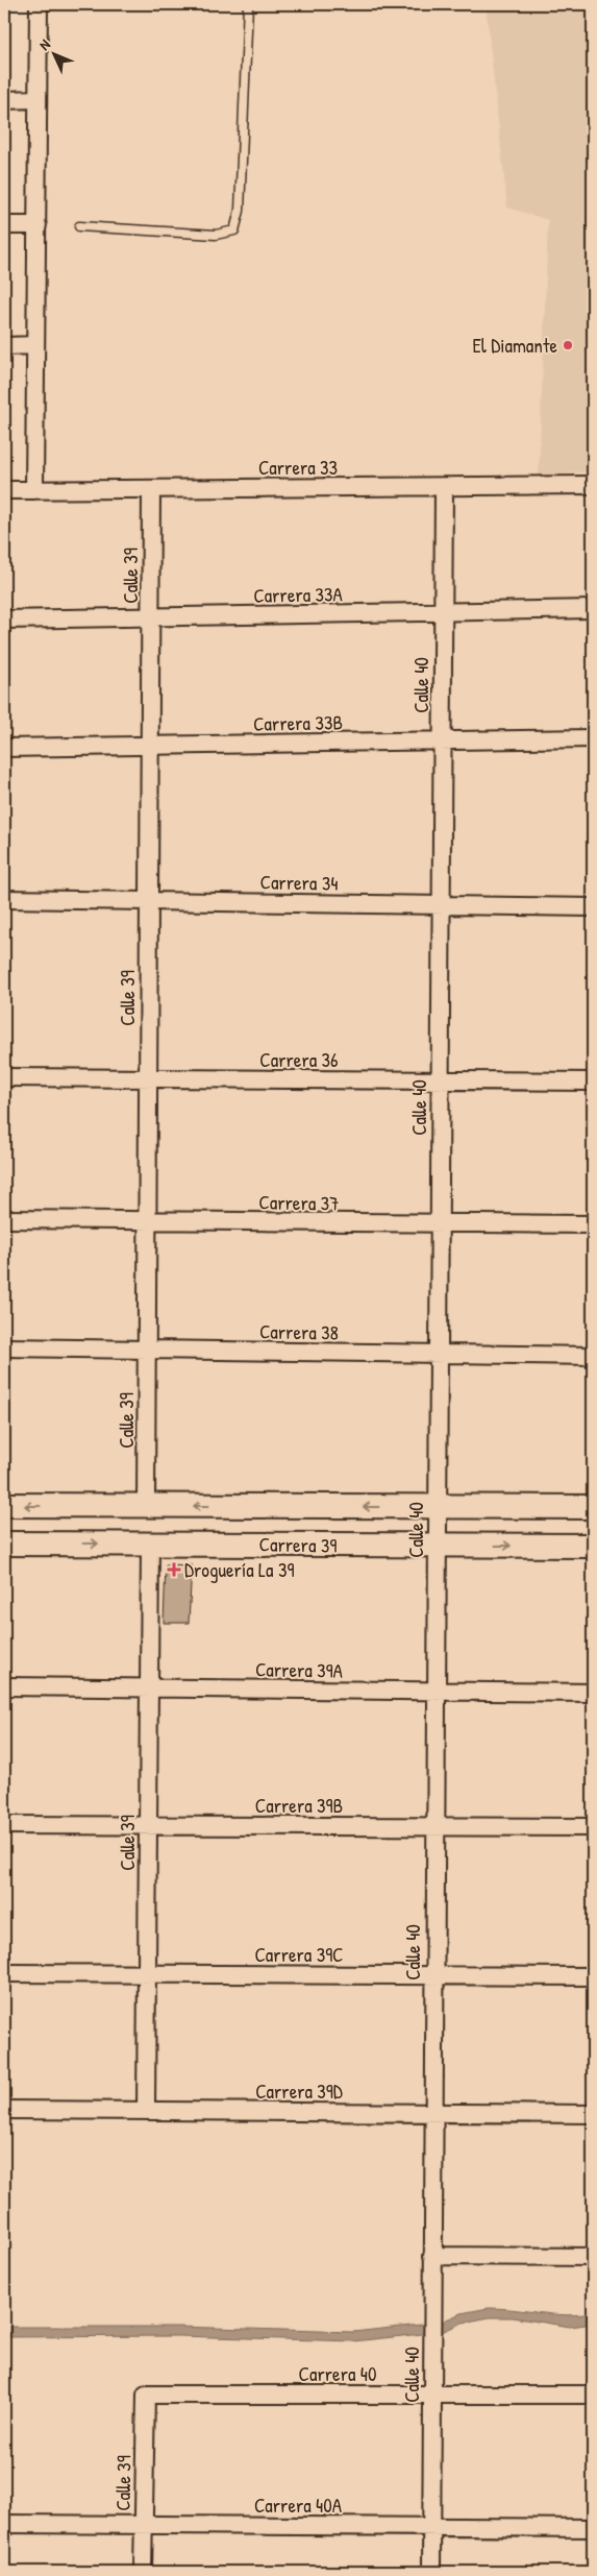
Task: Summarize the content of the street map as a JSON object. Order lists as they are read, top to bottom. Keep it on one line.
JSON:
{"streets":{"main road":["Carrera 39"],"street":["Carrera 33","Calle 39","Carrera 33A","Calle 40","Carrera 33B","Carrera 34","Carrera 36","Carrera 37","Carrera 38","Carrera 39A","Carrera 39B","Carrera 39C","Carrera 39D","Carrera 40","Carrera 40A"]},"crossings":[["Carrera 33","Calle 39"],["Carrera 33","Calle 40"],["Calle 39","Carrera 33A"],["Calle 39","Carrera 33B"],["Calle 39","Carrera 34"],["Calle 39","Carrera 36"],["Calle 39","Carrera 37"],["Calle 39","Carrera 38"],["Calle 39","Carrera 39"],["Calle 39","Carrera 39A"],["Calle 39","Carrera 39B"],["Calle 39","Carrera 39C"],["Calle 39","Carrera 39D"],["Calle 39","Carrera 40"],["Calle 39","Carrera 40A"],["Carrera 33A","Calle 40"],["Calle 40","Carrera 33B"],["Calle 40","Carrera 34"],["Calle 40","Carrera 36"],["Calle 40","Carrera 37"],["Calle 40","Carrera 38"],["Calle 40","Carrera 39"],["Calle 40","Carrera 39A"],["Calle 40","Carrera 39B"],["Calle 40","Carrera 39C"],["Calle 40","Carrera 39D"],["Calle 40","Carrera 40"],["Calle 40","Carrera 40A"]],"places":{"other":["El Diamante"],"health":["Droguería La 39"]},"north":"top left"}
